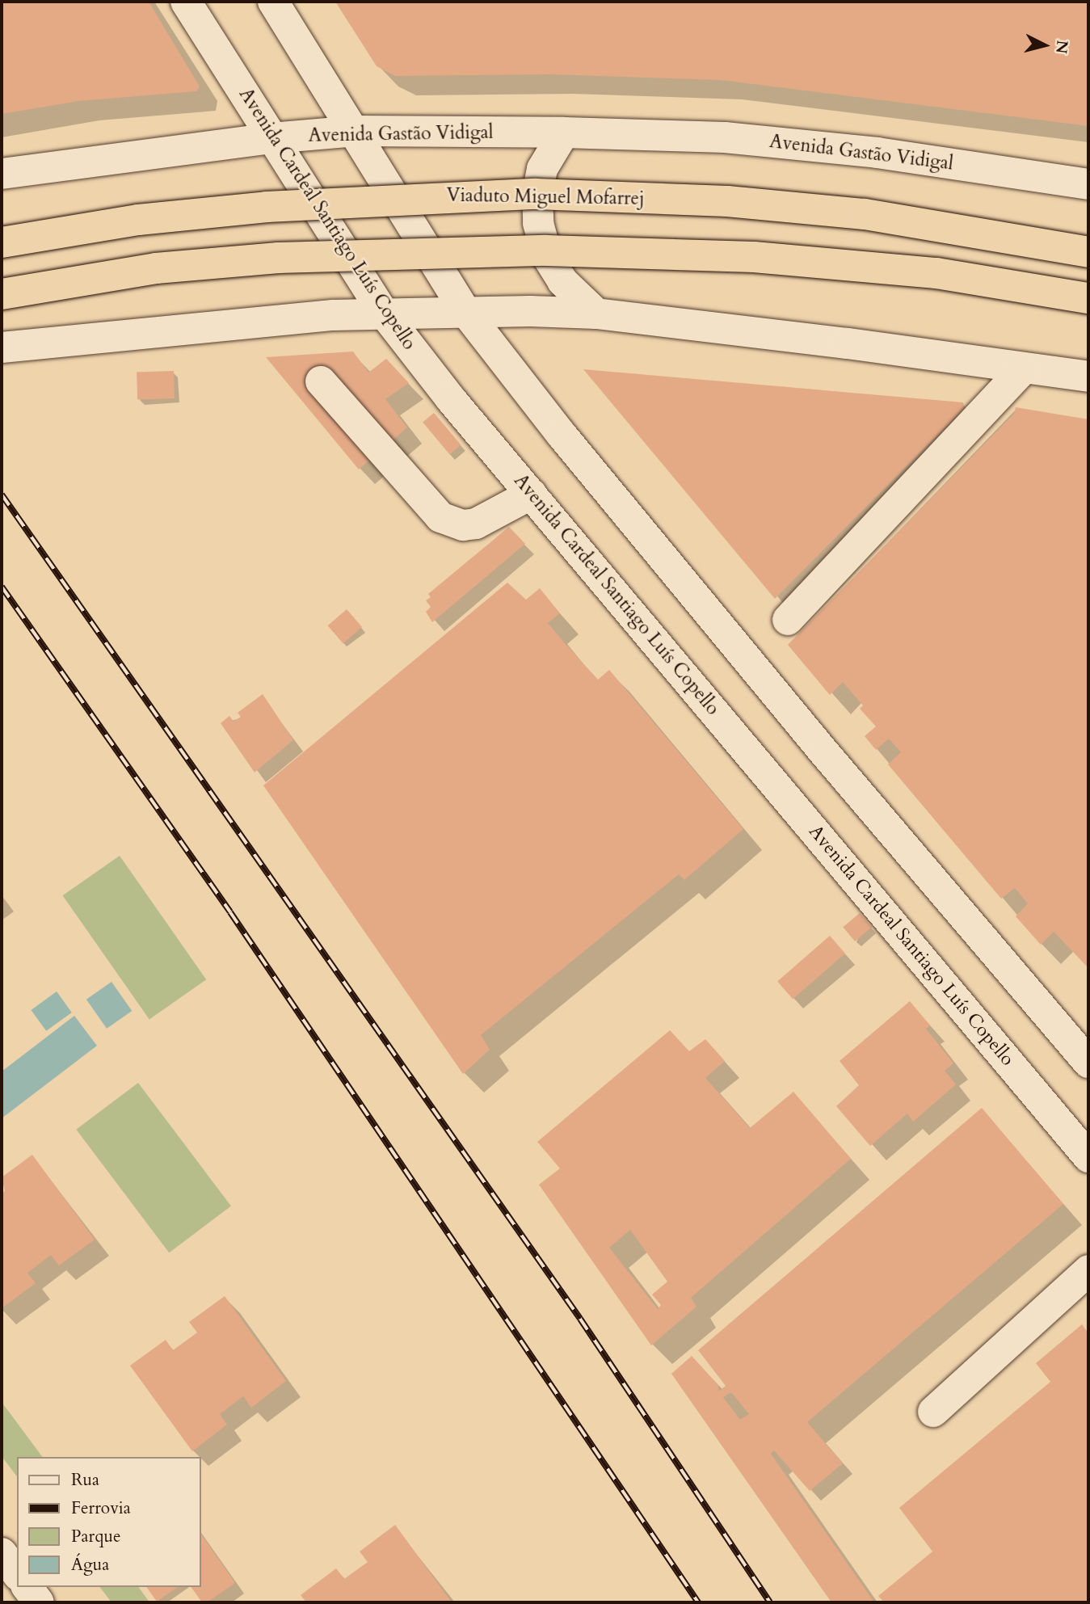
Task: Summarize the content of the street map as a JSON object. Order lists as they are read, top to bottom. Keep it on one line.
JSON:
{"streets":{"highway":["Viaduto Miguel Mofarrej"],"street":["Avenida Gastão Vidigal","Avenida Cardeal Santiago Luís Copello"]},"crossings":[["Avenida Gastão Vidigal","Avenida Cardeal Santiago Luís Copello"]],"legend":["Rua","Ferrovia","Parque","Água"],"north":"right"}
